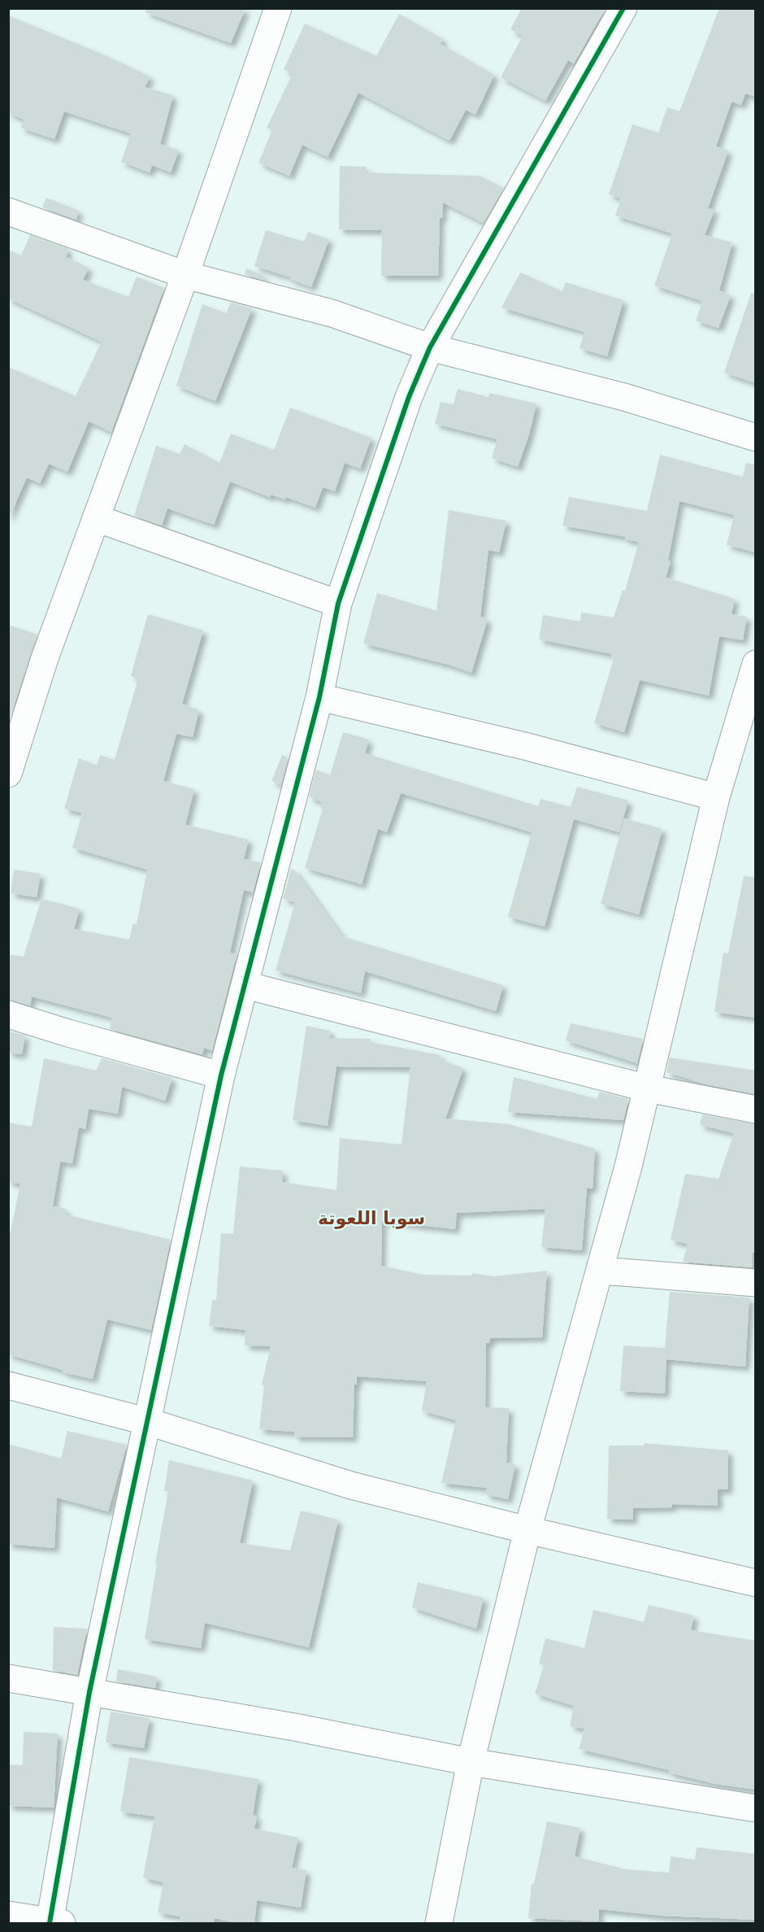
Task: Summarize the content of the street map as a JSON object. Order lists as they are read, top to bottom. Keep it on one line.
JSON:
{"districts":["سوبا اللعوتة"]}
